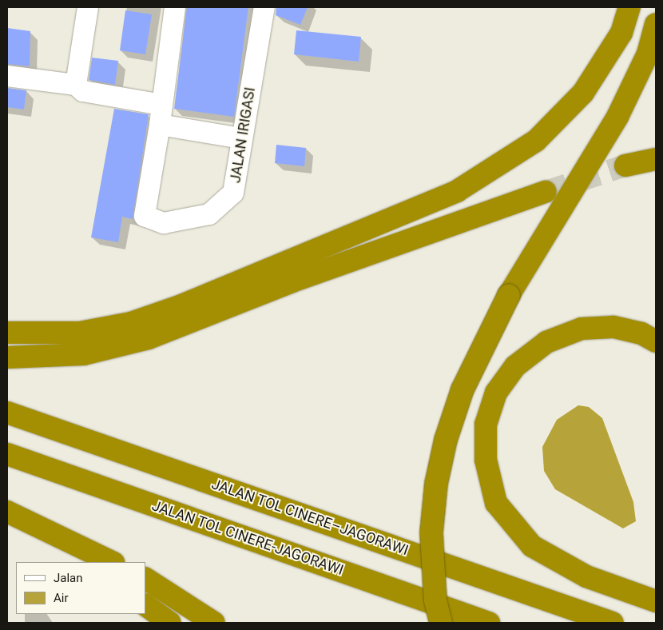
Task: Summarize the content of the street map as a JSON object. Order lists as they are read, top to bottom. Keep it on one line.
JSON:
{"streets":{"highway":["JALAN TOL CINERE–JAGORAWI","JALAN TOL CINERE-JAGORAWI"],"street":["JALAN IRIGASI"]},"legend":["Jalan","Air"]}
